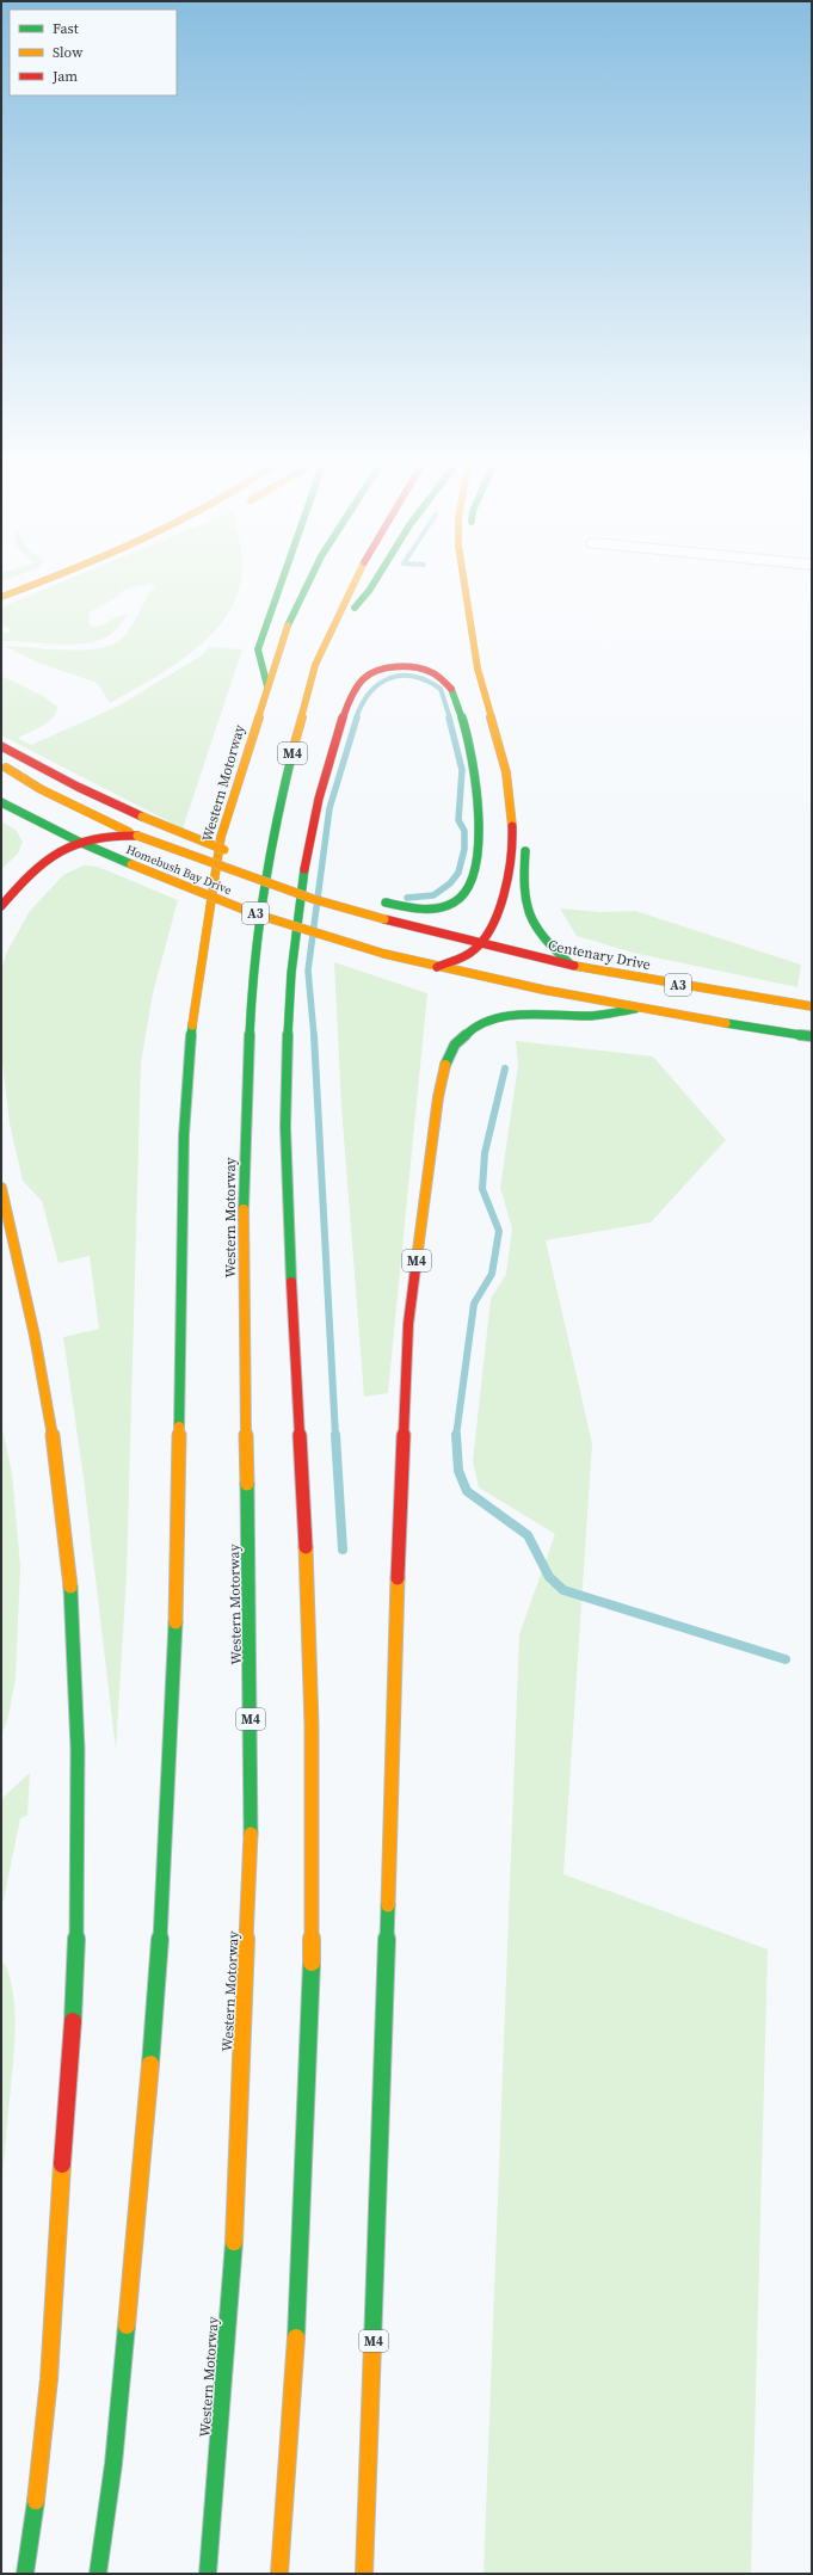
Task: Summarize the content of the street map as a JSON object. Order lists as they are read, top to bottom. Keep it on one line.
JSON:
{"streets":{"highway":["M4","Western Motorway","Homebush Bay Drive","A3","Centenary Drive"]},"crossings":[["M4","A3"],["Homebush Bay Drive","A3"],["Homebush Bay Drive","Centenary Drive"]],"legend":["Fast","Slow","Jam"]}
